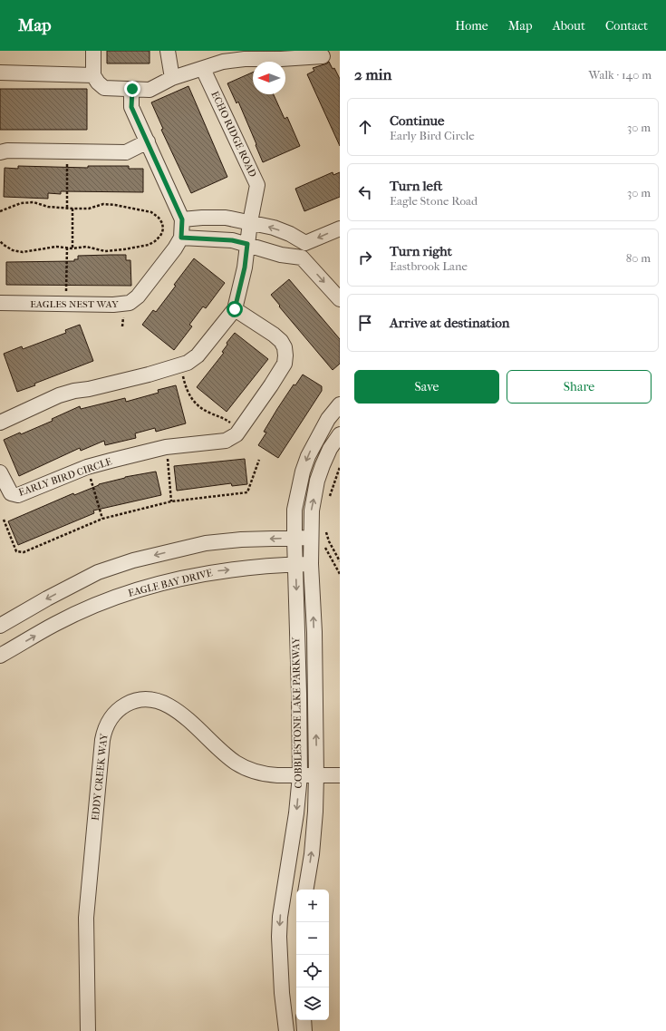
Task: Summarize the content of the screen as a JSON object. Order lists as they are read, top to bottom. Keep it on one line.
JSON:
{"streets":{"street":["ECHO RIDGE ROAD","EAGLES NEST WAY","EARLY BIRD CIRCLE","EAGLE BAY DRIVE","COBBLESTONE LAKE PARKWAY","EDDY CREEK WAY"]},"crossings":[["EAGLE BAY DRIVE","COBBLESTONE LAKE PARKWAY"],["COBBLESTONE LAKE PARKWAY","EDDY CREEK WAY"]],"north":"left","page":{"header":"Map","nav":["Home","Map","About","Contact"],"heading":["2 min","Walk · 140 m"],"list":[["Continue","Early Bird Circle","30 m"],["Turn left","Eagle Stone Road","30 m"],["Turn right","Eastbrook Lane","80 m"],"Arrive at destination"],"buttons":["Save","Share"],"map_buttons":["+","−"]}}
